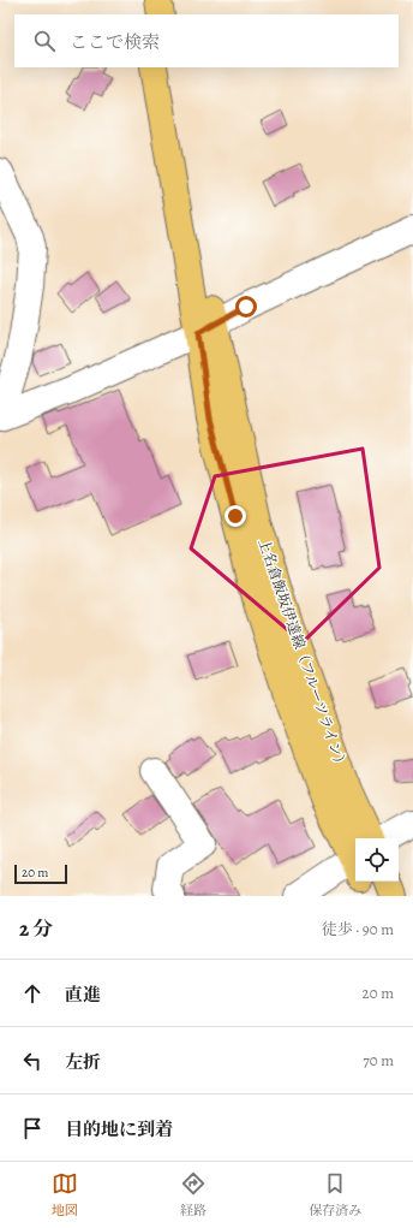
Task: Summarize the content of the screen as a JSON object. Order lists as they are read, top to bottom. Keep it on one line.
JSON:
{"streets":{"main road":["上名倉飯坂伊達線（フルーツライン）"]},"scale_bar":"20 m","page":{"search":"ここで検索","scale":"20 m","heading":["2 分","徒歩 · 90 m"],"list":[["直進","20 m"],["左折","70 m"],"目的地に到着"],"nav":["地図","経路","保存済み"]}}
